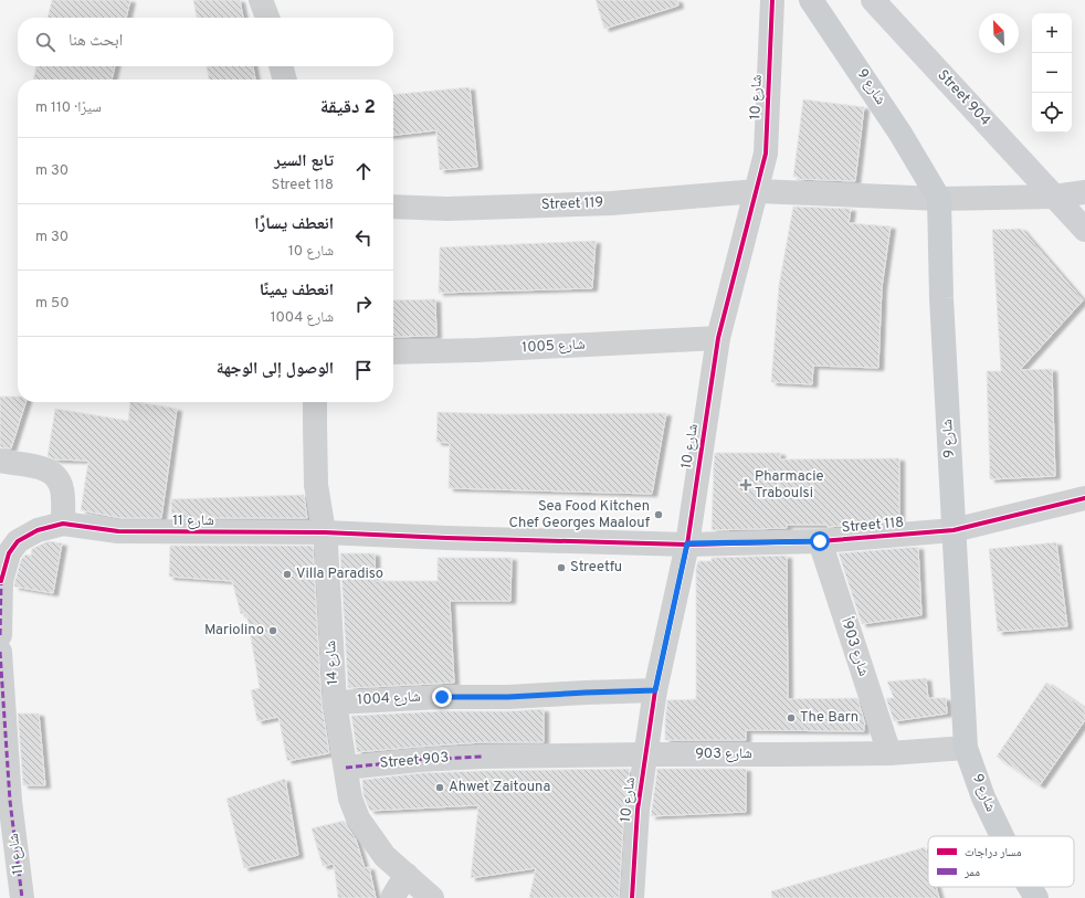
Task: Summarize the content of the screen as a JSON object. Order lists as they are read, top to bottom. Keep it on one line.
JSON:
{"streets":{"main road":["شارع 9","Street 904"],"street":["شارع 10","Street 119","شارع 1005","شارع 11","Street 118","شارع 903أ","شارع 14","شارع 1004","شارع 903","Street 903"]},"crossings":[["شارع 9","Street 119"],["شارع 9","Street 118"],["شارع 9","شارع 903"],["شارع 10","Street 119"],["شارع 10","شارع 1005"],["شارع 10","شارع 11"],["شارع 10","Street 118"],["شارع 10","شارع 1004"],["شارع 10","شارع 903"],["Street 904","Street 119"],["شارع 11","Street 118"],["شارع 11","شارع 14"],["Street 118","شارع 903أ"],["شارع 903أ","شارع 903"],["شارع 14","شارع 1004"],["شارع 14","Street 903"],["شارع 903","Street 903"]],"places":{"health":["Pharmacie Traboulsi"],"other":["Sea Food Kitchen Chef Georges Maalouf","Streetfu","Villa Paradiso","Mariolino","The Barn","Ahwet Zaitouna"]},"legend":["مسار دراجات","ممر"],"north":"top left","page":{"map_buttons":["+","−"],"search":"ابحث هنا","heading":["2 دقيقة","سيرًا · 110 m"],"list":[["تابع السير","Street 118","30 m"],["انعطف يسارًا","شارع 10","30 m"],["انعطف يمينًا","شارع 1004","50 m"],"الوصول إلى الوجهة"]}}
